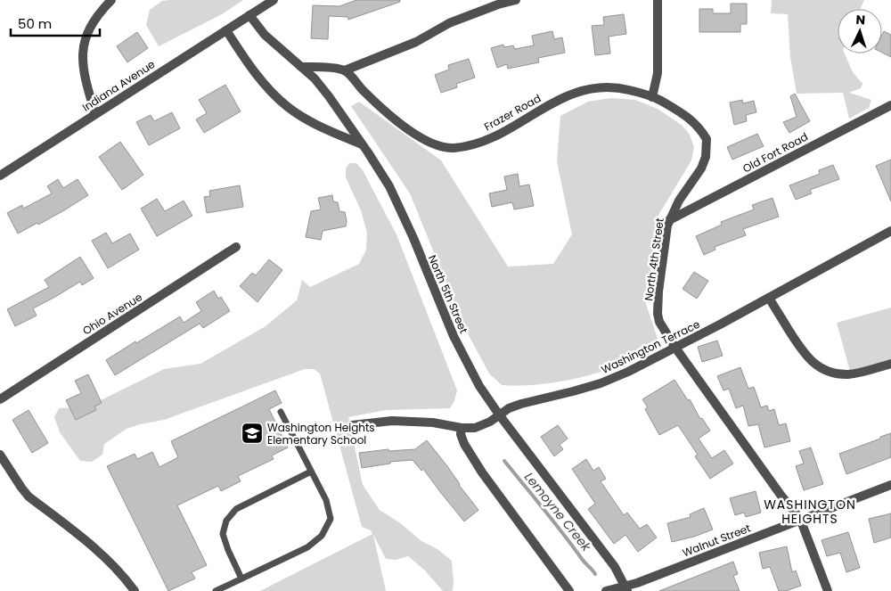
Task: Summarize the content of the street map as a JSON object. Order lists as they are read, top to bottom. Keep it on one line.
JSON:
{"streets":{"street":["Indiana Avenue","Frazer Road","Old Fort Road","North 4th Street","North 5th Street","Ohio Avenue","Washington Terrace","Walnut Street"]},"crossings":[["Indiana Avenue","North 5th Street"],["Frazer Road","North 4th Street"],["Old Fort Road","North 4th Street"],["North 4th Street","Washington Terrace"],["North 4th Street","Walnut Street"],["North 5th Street","Washington Terrace"],["North 5th Street","Walnut Street"]],"districts":["WASHINGTON HEIGHTS"],"water":["Lemoyne Creek"],"places":{"school or university":["Washington Heights Elementary School"]},"scale_bar":"50 m","north":"top"}
